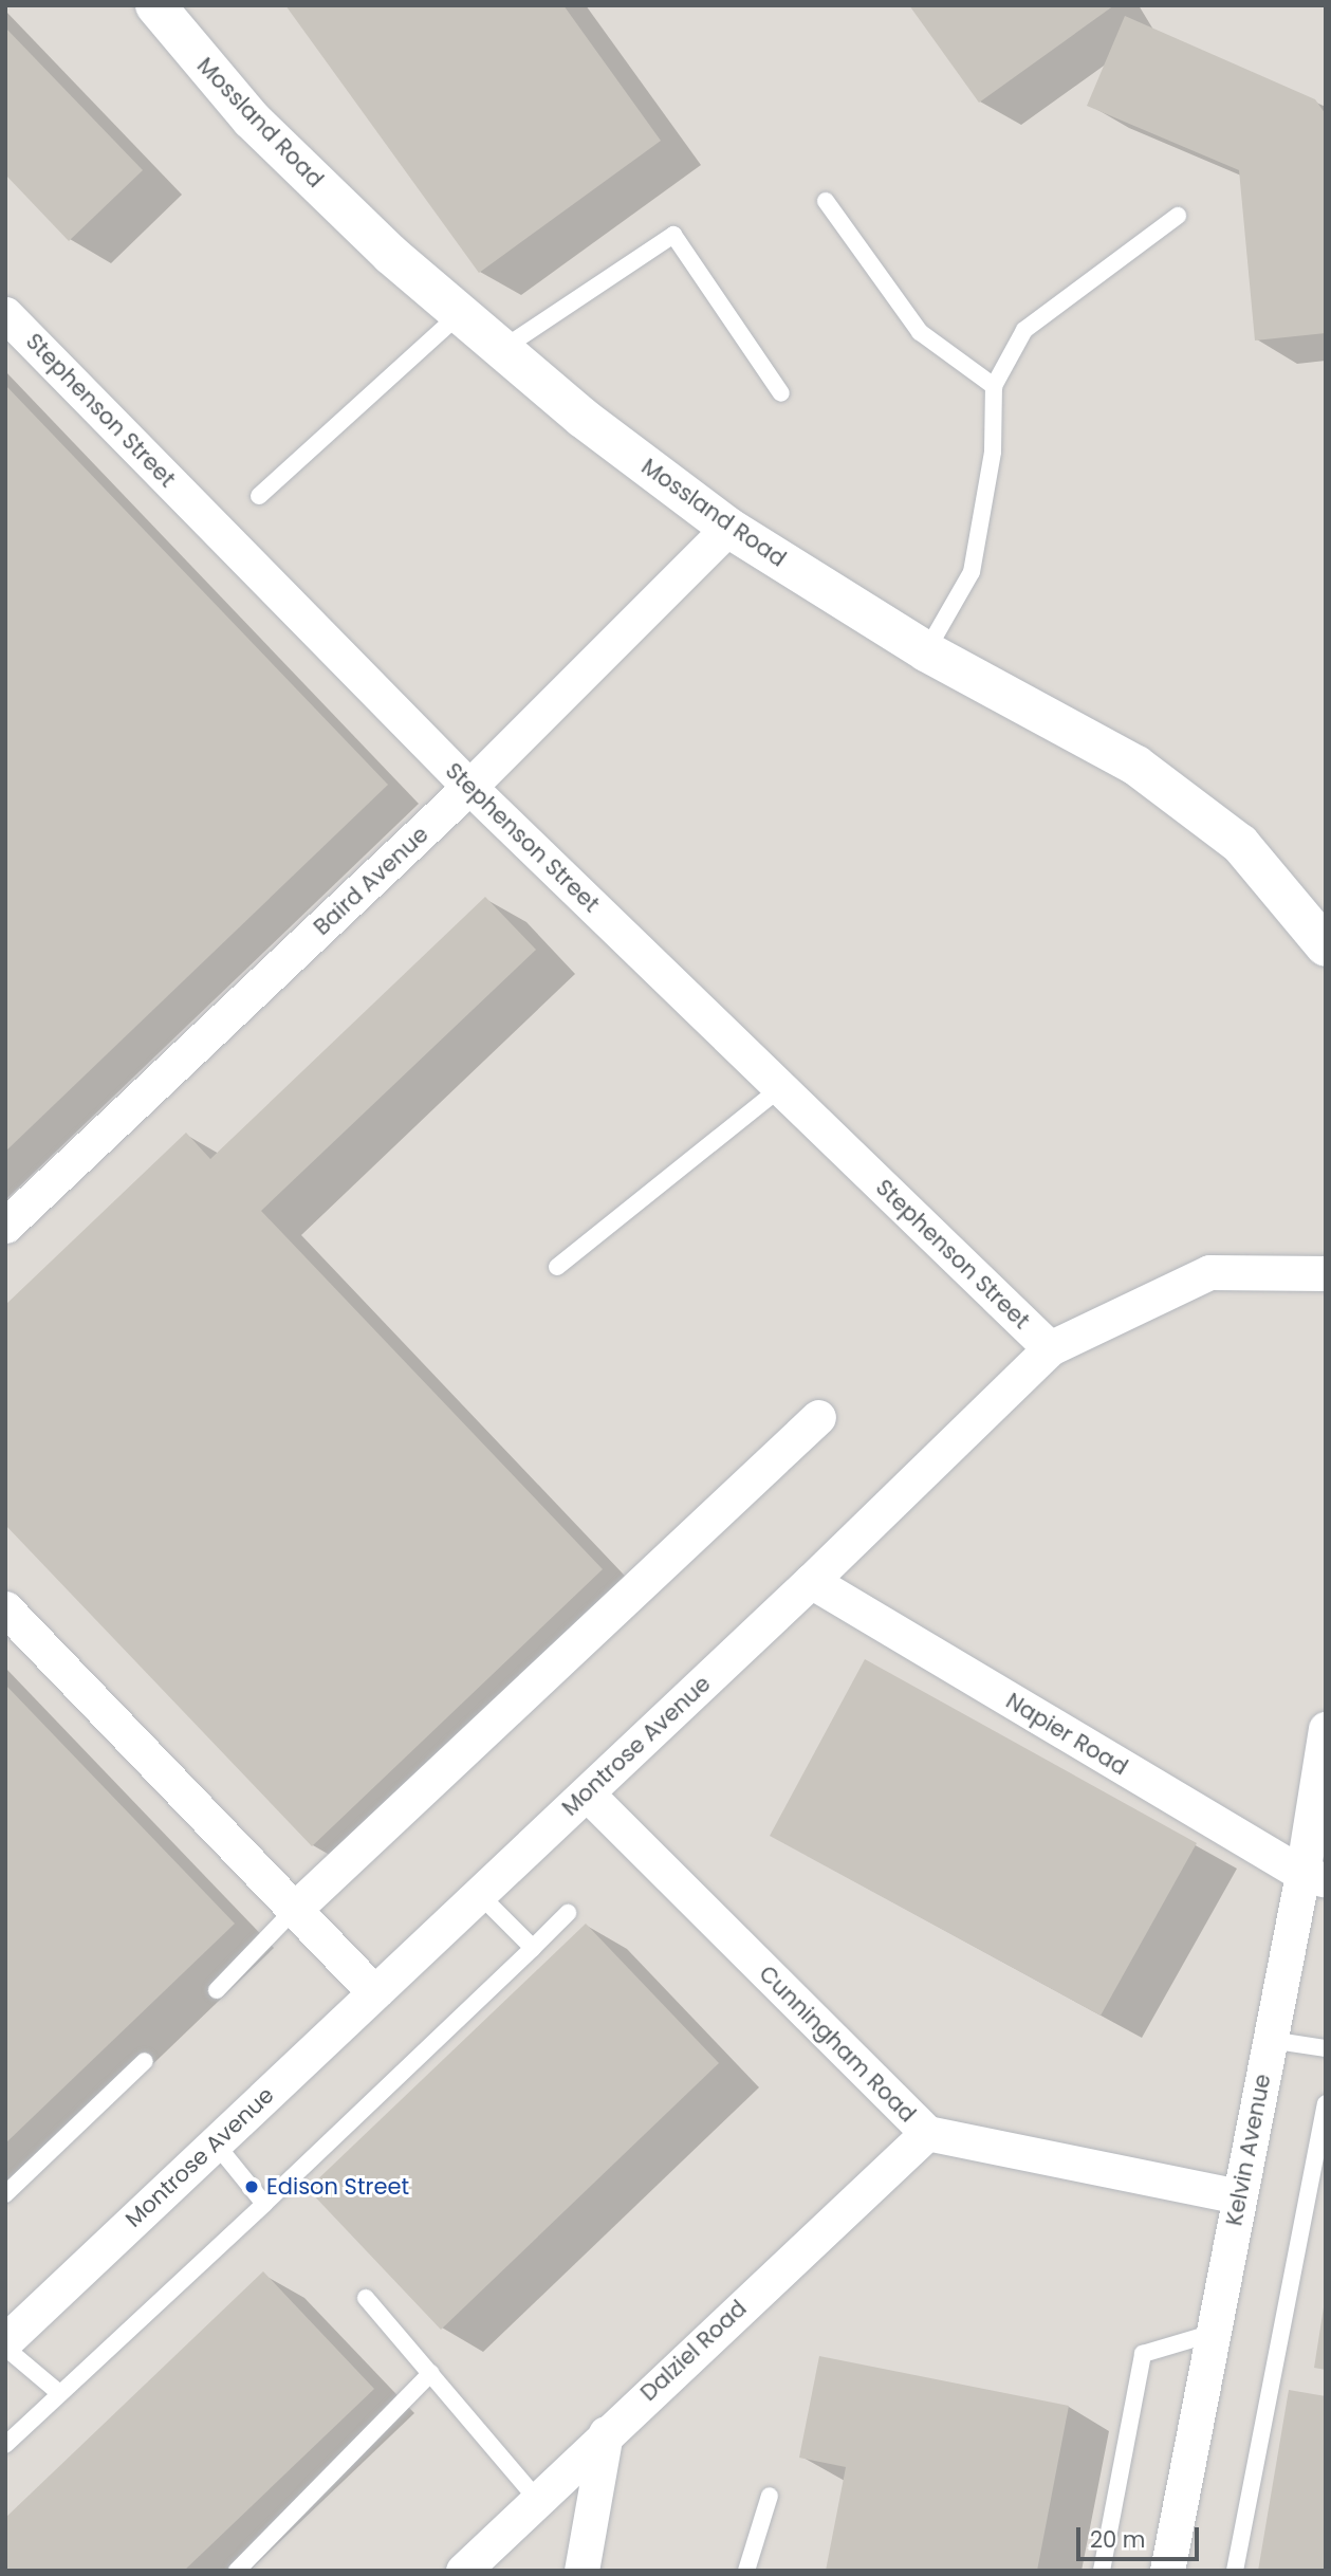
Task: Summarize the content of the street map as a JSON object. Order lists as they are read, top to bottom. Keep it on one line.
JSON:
{"streets":{"street":["Mossland Road","Stephenson Street","Baird Avenue","Napier Road","Montrose Avenue","Cunningham Road","Kelvin Avenue","Dalziel Road"]},"crossings":[["Mossland Road","Baird Avenue"],["Stephenson Street","Baird Avenue"],["Stephenson Street","Montrose Avenue"],["Napier Road","Montrose Avenue"],["Napier Road","Kelvin Avenue"],["Montrose Avenue","Cunningham Road"],["Cunningham Road","Kelvin Avenue"],["Cunningham Road","Dalziel Road"]],"places":["Edison Street"],"scale_bar":"20 m"}
